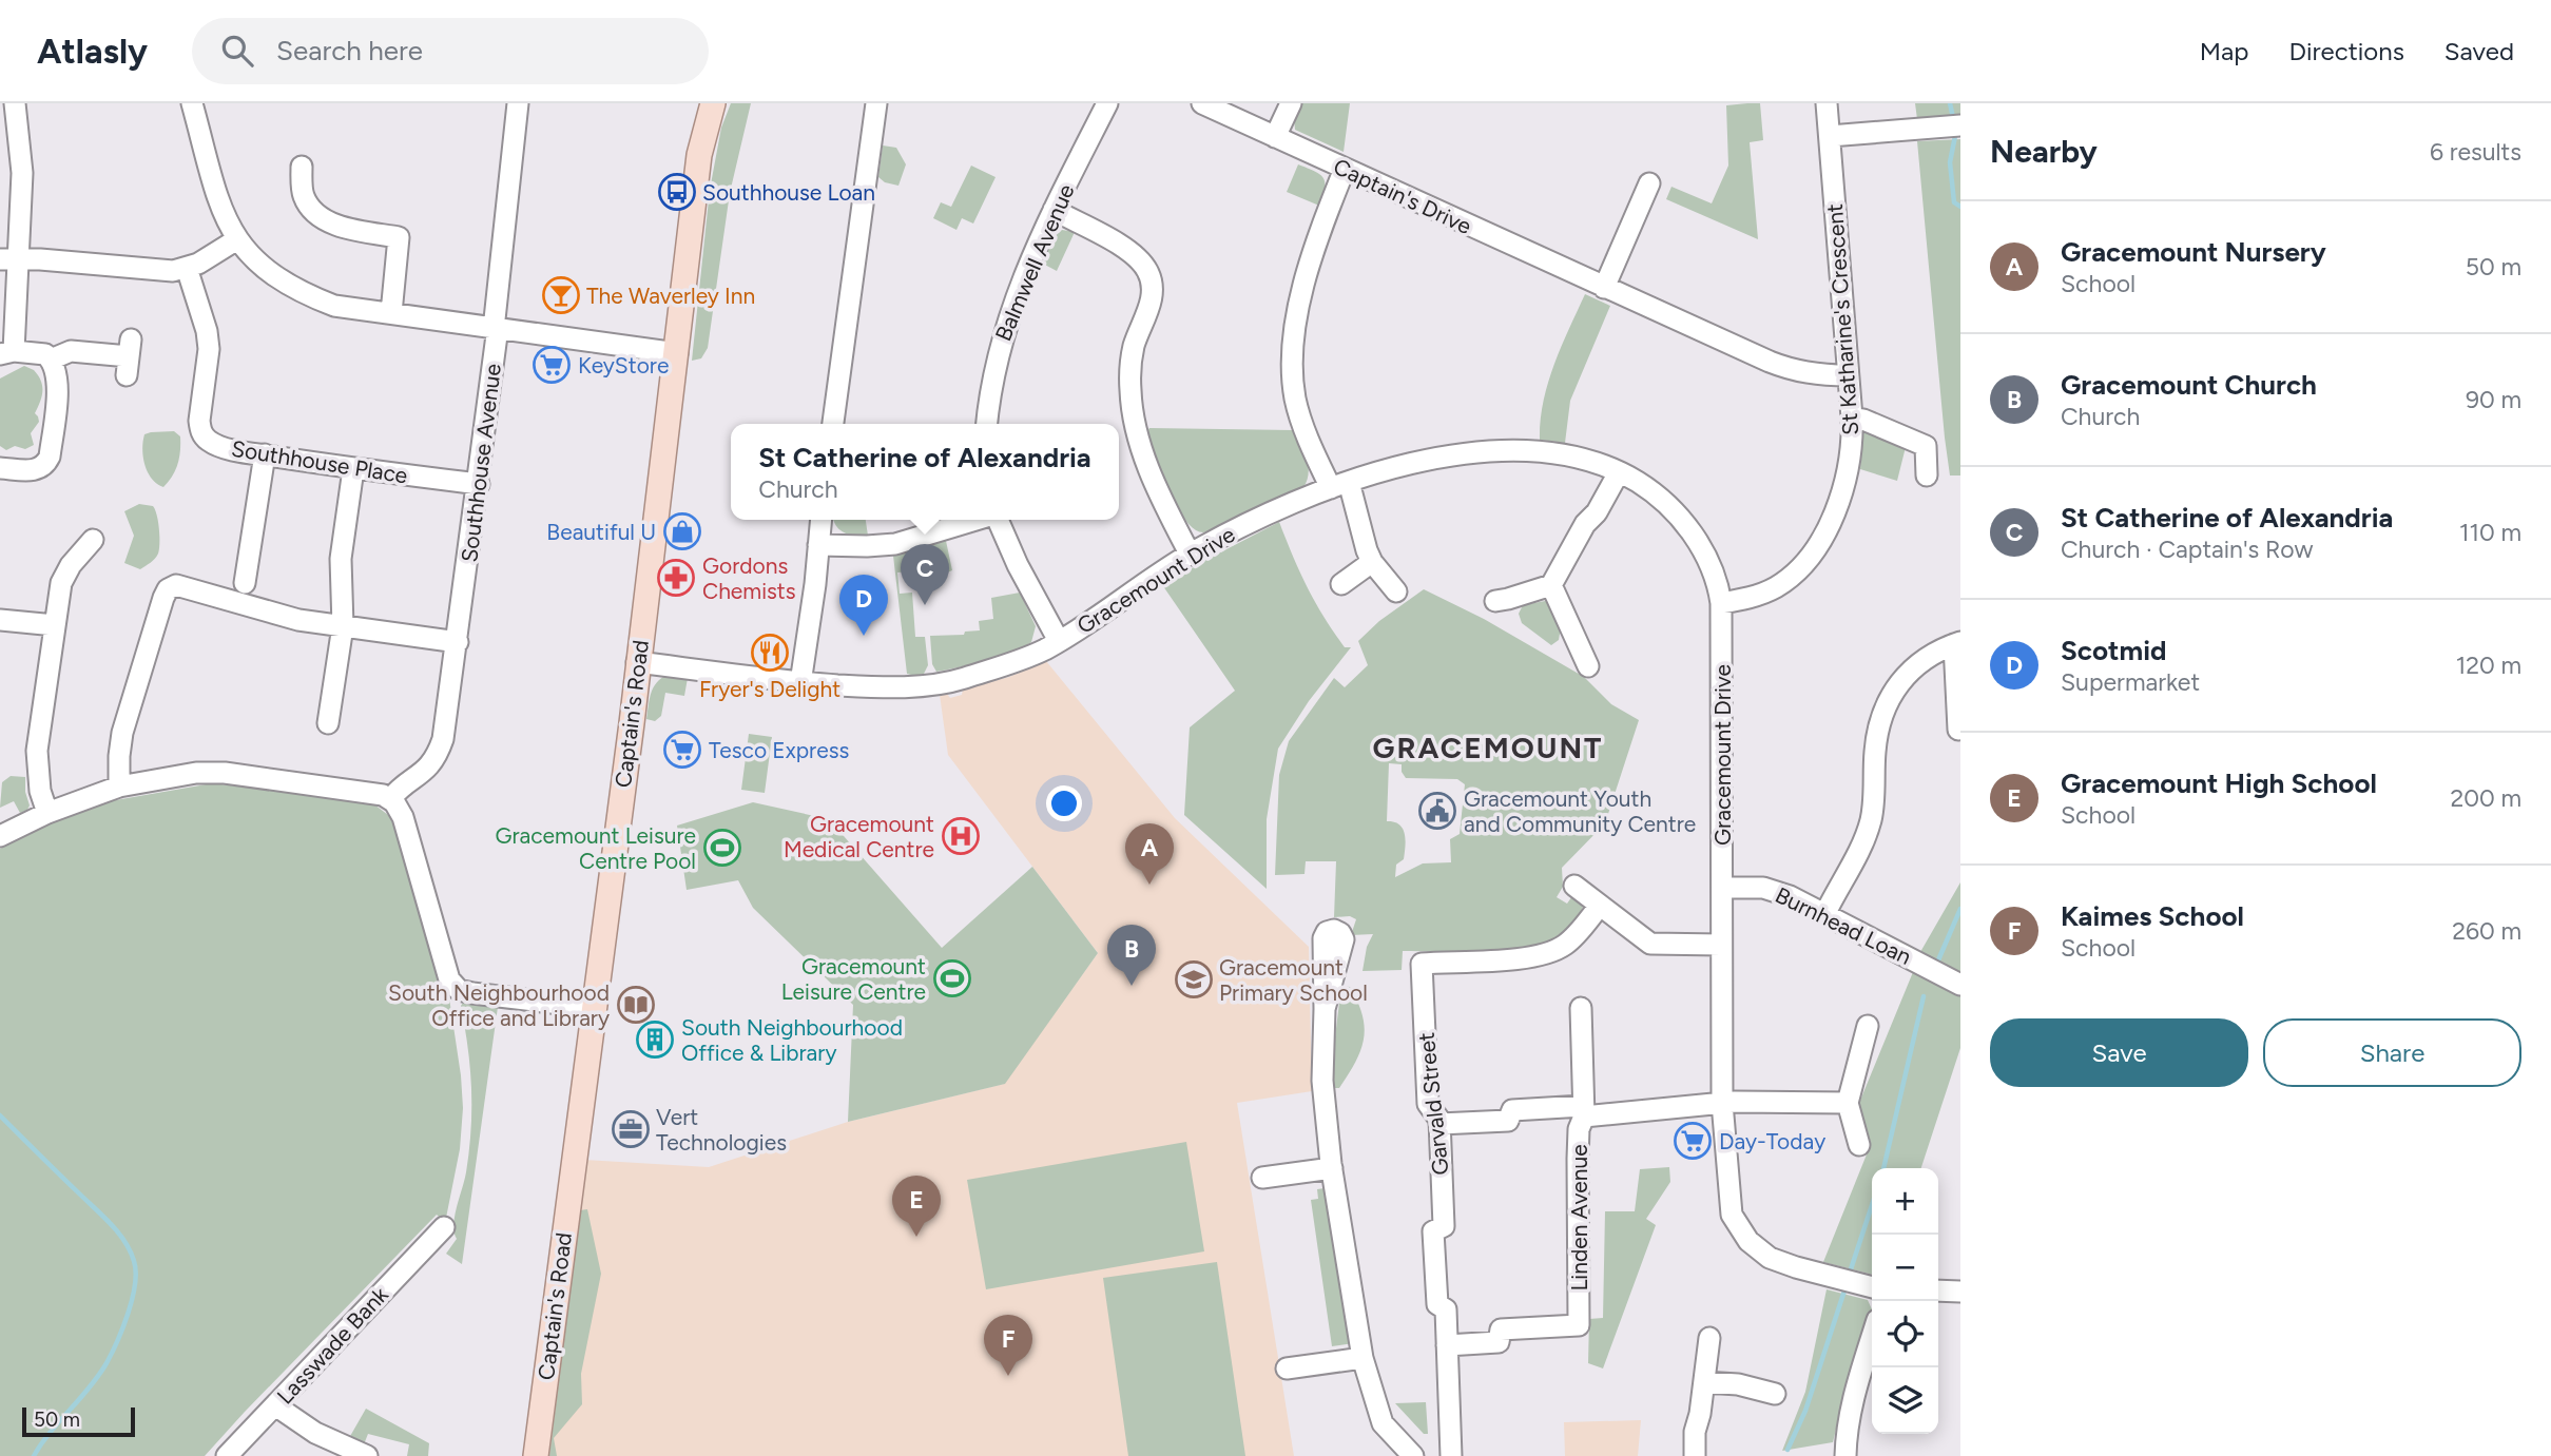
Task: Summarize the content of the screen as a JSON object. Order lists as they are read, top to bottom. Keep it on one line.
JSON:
{"streets":{"main road":["Captain's Road"],"street":["Captain's Drive","Balmwell Avenue","St Katharine's Crescent","Southhouse Place","Southhouse Avenue","Gracemount Drive","Burnhead Loan","Garvald Street","Linden Avenue","Lasswade Bank"]},"crossings":[["Captain's Drive","St Katharine's Crescent"],["St Katharine's Crescent","Gracemount Drive"],["Southhouse Place","Southhouse Avenue"],["Gracemount Drive","Captain's Road"],["Gracemount Drive","Burnhead Loan"],["Gracemount Drive","Linden Avenue"],["Garvald Street","Linden Avenue"]],"districts":["GRACEMOUNT"],"places":{"bus stop":["Southhouse Loan"],"bar":["The Waverley Inn"],"supermarket":["KeyStore","Tesco Express","Day-Today"],"shop":["Beautiful U"],"pharmacy":["Gordons Chemists"],"restaurant":["Fryer's Delight"],"public building":["Gracemount Youth and Community Centre"],"hospital":["Gracemount Medical Centre"],"sports":["Gracemount Leisure Centre Pool","Gracemount Leisure Centre"],"school or university":["Gracemount Primary School"],"library":["South Neighbourhood Office and Library"],"building":["South Neighbourhood Office & Library"],"office":["Vert Technologies"]},"scale_bar":"50 m","page":{"header":"Atlasly","search":"Search here","nav":["Map","Directions","Saved"],"heading":["Nearby","6 results"],"list":[{"mark":"A","name":"Gracemount Nursery","note":"School","value":"50 m"},{"mark":"B","name":"Gracemount Church","note":"Church","value":"90 m"},{"mark":"C","name":"St Catherine of Alexandria","note":"Church · Captain's Row","value":"110 m"},{"mark":"D","name":"Scotmid","note":"Supermarket","value":"120 m"},{"mark":"E","name":"Gracemount High School","note":"School","value":"200 m"},{"mark":"F","name":"Kaimes School","note":"School","value":"260 m"}],"popup":["St Catherine of Alexandria","Church"],"pins":["C","D","A","B","E","F"],"buttons":["Save","Share"],"map_buttons":["+","−"],"scale":"50 m"}}
